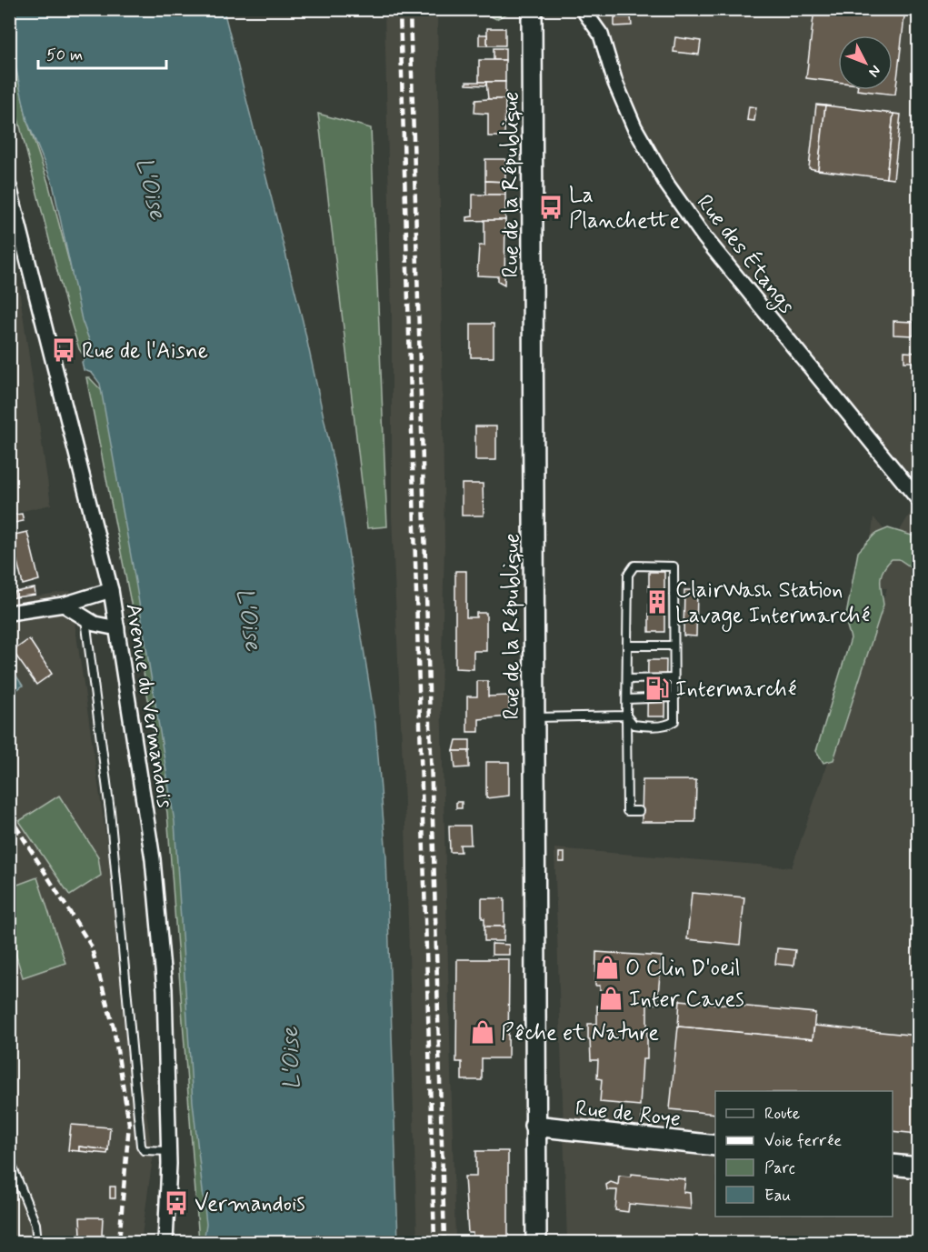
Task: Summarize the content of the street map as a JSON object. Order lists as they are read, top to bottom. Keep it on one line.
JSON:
{"streets":{"main road":["Rue de la République","Rue de Roye"],"street":["Rue des Étangs","Avenue du Vermandois"]},"crossings":[["Rue de la République","Rue de Roye"]],"water":["L'Oise"],"places":{"bus stop":["La Planchette","Rue de l'Aisne","Vermandois"],"building":["ClairWash Station Lavage Intermarché"],"fuel station":["Intermarché"],"shop":["O Clin D'oeil","Inter Caves","Pêche et Nature"]},"legend":["Route","Voie ferrée","Parc","Eau"],"scale_bar":"50 m","north":"bottom right"}
